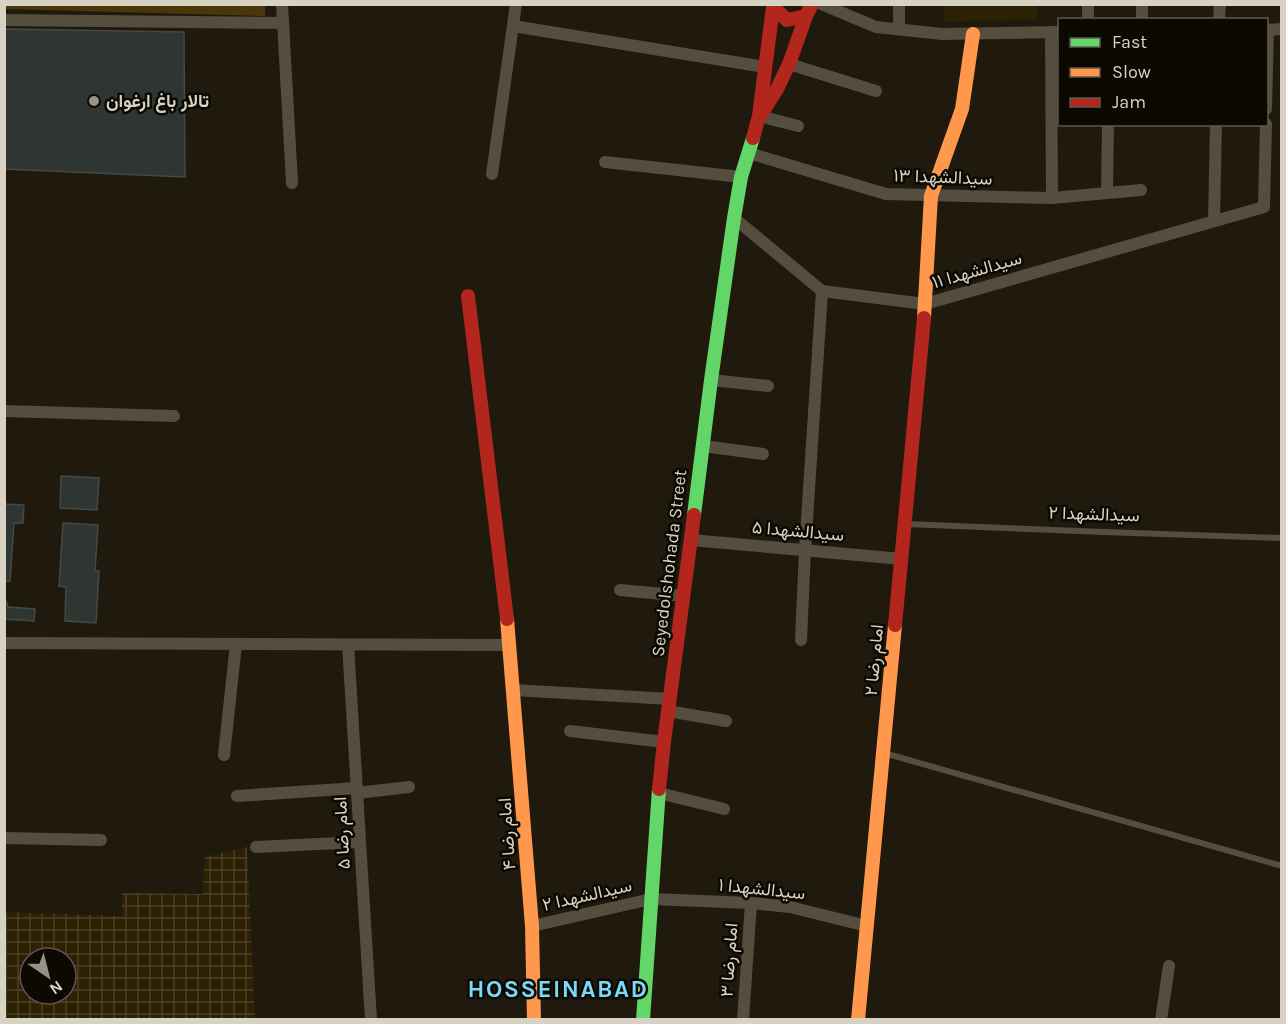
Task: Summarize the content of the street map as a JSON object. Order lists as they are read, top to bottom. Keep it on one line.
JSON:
{"streets":{"street":["سیدالشهدا ۱۳","سیدالشهدا ۱۱","سیدالشهدا ۲","سیدالشهدا ۵","Seyedolshohada Street","امام رضا ۲","امام رضا ۵","امام رضا ۴","سیدالشهدا ۱","امام رضا ۳"]},"crossings":[["سیدالشهدا ۱۳","Seyedolshohada Street"],["سیدالشهدا ۱۳","امام رضا ۲"],["سیدالشهدا ۱۱","امام رضا ۲"],["سیدالشهدا ۲","Seyedolshohada Street"],["سیدالشهدا ۲","امام رضا ۲"],["سیدالشهدا ۲","امام رضا ۴"],["سیدالشهدا ۲","سیدالشهدا ۱"],["سیدالشهدا ۵","Seyedolshohada Street"],["سیدالشهدا ۵","امام رضا ۲"],["Seyedolshohada Street","سیدالشهدا ۱"],["امام رضا ۲","سیدالشهدا ۱"],["سیدالشهدا ۱","امام رضا ۳"]],"districts":["HOSSEINABAD"],"places":["تالار باغ ارغوان"],"legend":["Fast","Slow","Jam"],"north":"bottom right"}
